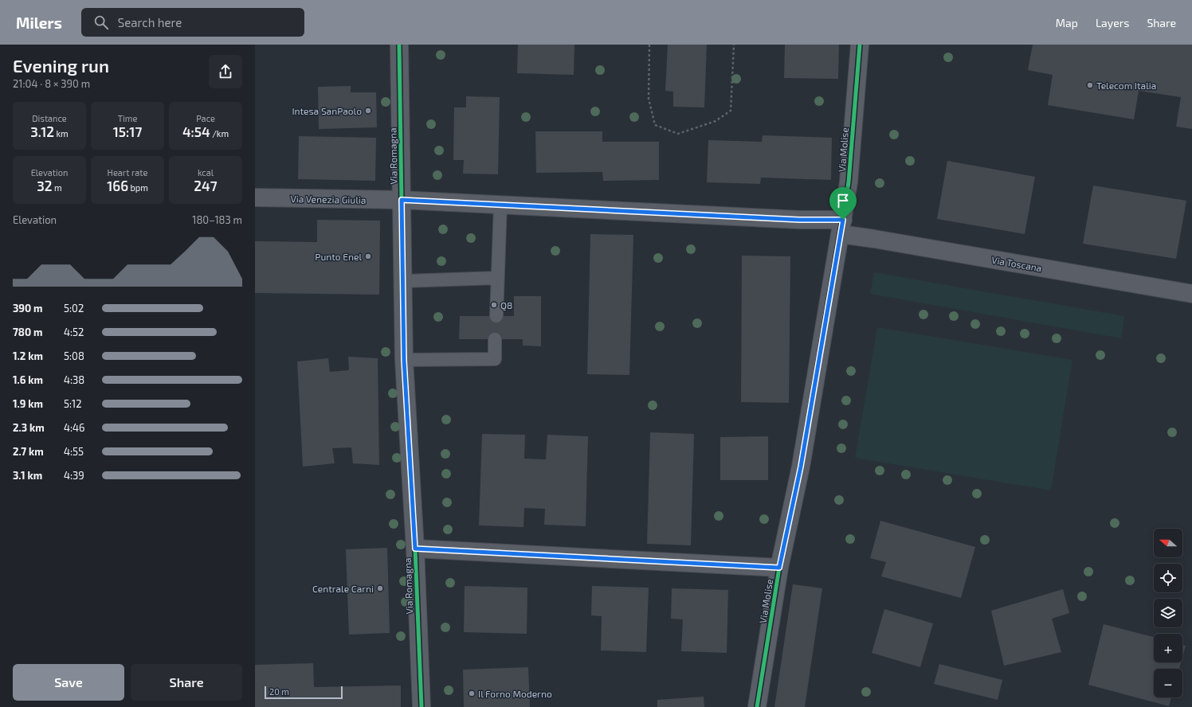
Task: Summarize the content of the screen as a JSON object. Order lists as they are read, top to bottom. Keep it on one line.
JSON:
{"streets":{"street":["Via Molise","Via Romagna","Via Venezia Giulia","Via Toscana"]},"crossings":[["Via Molise","Via Toscana"],["Via Romagna","Via Venezia Giulia"],["Via Romagna","Via Toscana"],["Via Venezia Giulia","Via Toscana"]],"places":["Telecom Italia","Intesa SanPaolo","Punto Enel","Q8","Centrale Carni","Il Forno Moderno"],"scale_bar":"20 m","north":"left","page":{"header":"Milers","search":"Search here","nav":["Map","Layers","Share"],"heading":["Evening run","21:04 · 8 × 390 m"],"stats":[["Distance","3.12 km"],["Time","15:17"],["Pace","4:54 /km"],["Elevation","32 m"],["Heart rate","166 bpm"],["kcal","247"]],"chart":["Elevation","180–183 m"],"list":[{"name":"390 m","note":"5:02"},{"name":"780 m","note":"4:52"},{"name":"1.2 km","note":"5:08"},{"name":"1.6 km","note":"4:38"},{"name":"1.9 km","note":"5:12"},{"name":"2.3 km","note":"4:46"},{"name":"2.7 km","note":"4:55"},{"name":"3.1 km","note":"4:39"}],"map_buttons":["+","−"],"buttons":["Save","Share"],"scale":"20 m"}}
